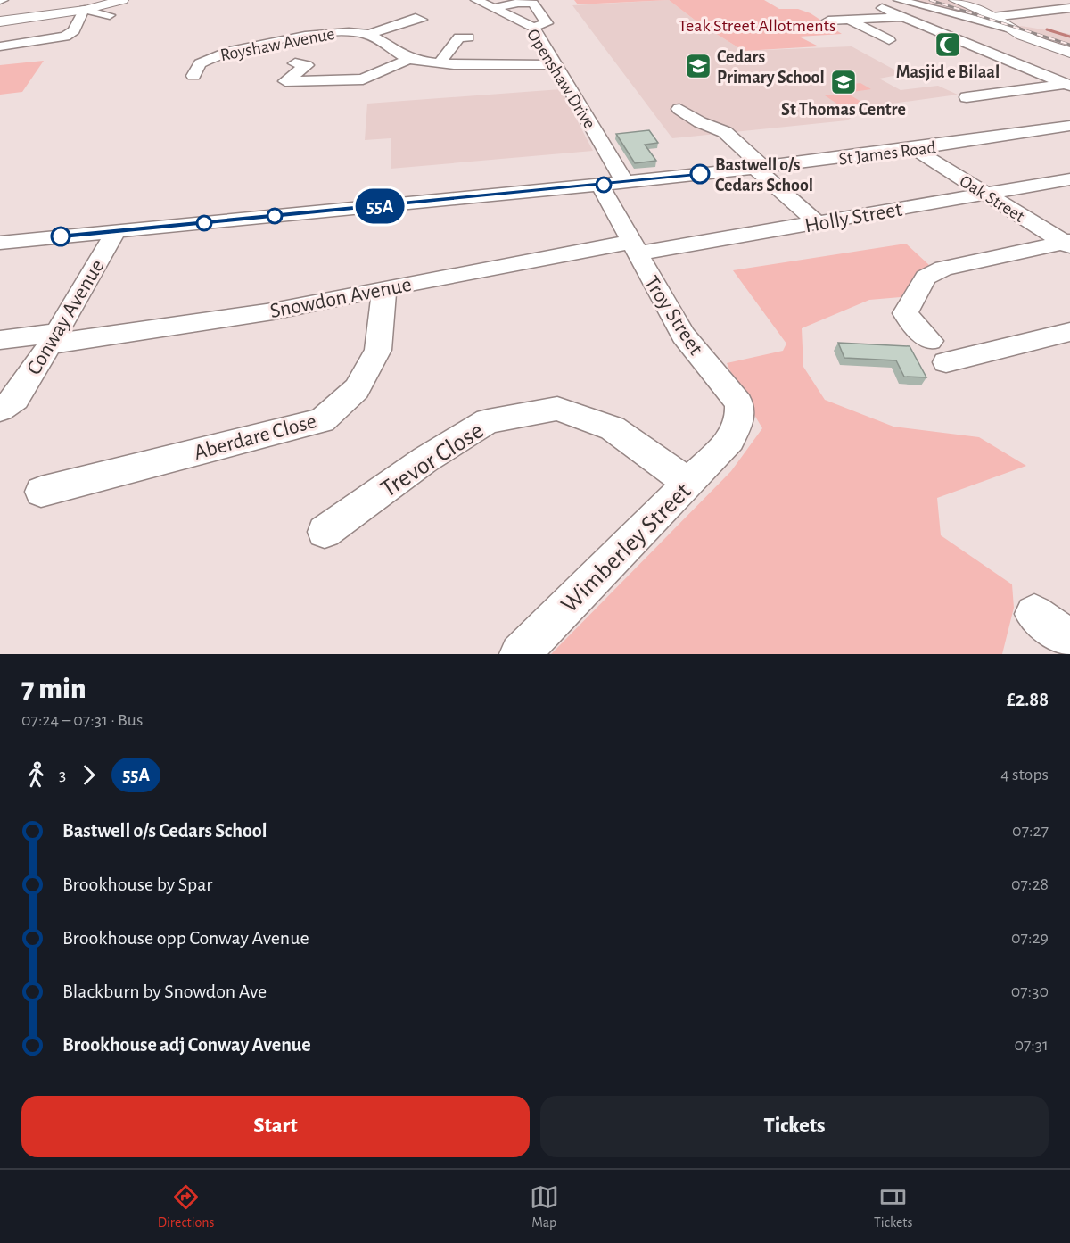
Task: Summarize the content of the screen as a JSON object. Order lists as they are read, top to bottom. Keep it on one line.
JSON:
{"streets":{"street":["Royshaw Avenue","Openshaw Drive","St James Road","Oak Street","Holly Street","Snowdon Avenue","Troy Street","Conway Avenue","Aberdare Close","Trevor Close","Wimberley Street"]},"crossings":[["Royshaw Avenue","Openshaw Drive"],["Openshaw Drive","St James Road"],["St James Road","Oak Street"],["St James Road","Troy Street"],["St James Road","Conway Avenue"],["Oak Street","Holly Street"],["Holly Street","Snowdon Avenue"],["Holly Street","Troy Street"],["Snowdon Avenue","Troy Street"],["Snowdon Avenue","Conway Avenue"],["Snowdon Avenue","Aberdare Close"],["Troy Street","Wimberley Street"],["Trevor Close","Wimberley Street"]],"parks":["Teak Street Allotments"],"places":{"mosque":["Masjid e Bilaal"],"school or university":["Cedars Primary School","St Thomas Centre"],"other":["Bastwell o/s Cedars School"]},"lines":["bus line 55A"],"page":{"on_map":"55A","heading":["7 min","07:24 – 07:31 · Bus","£2.88"],"legs":["3","55A","4 stops"],"list":[{"name":"Bastwell o/s Cedars School","value":"07:27"},{"name":"Brookhouse by Spar","value":"07:28"},{"name":"Brookhouse opp Conway Avenue","value":"07:29"},{"name":"Blackburn by Snowdon Ave","value":"07:30"},{"name":"Brookhouse adj Conway Avenue","value":"07:31"}],"buttons":["Start","Tickets"],"tabs":["Directions","Map","Tickets"]}}
